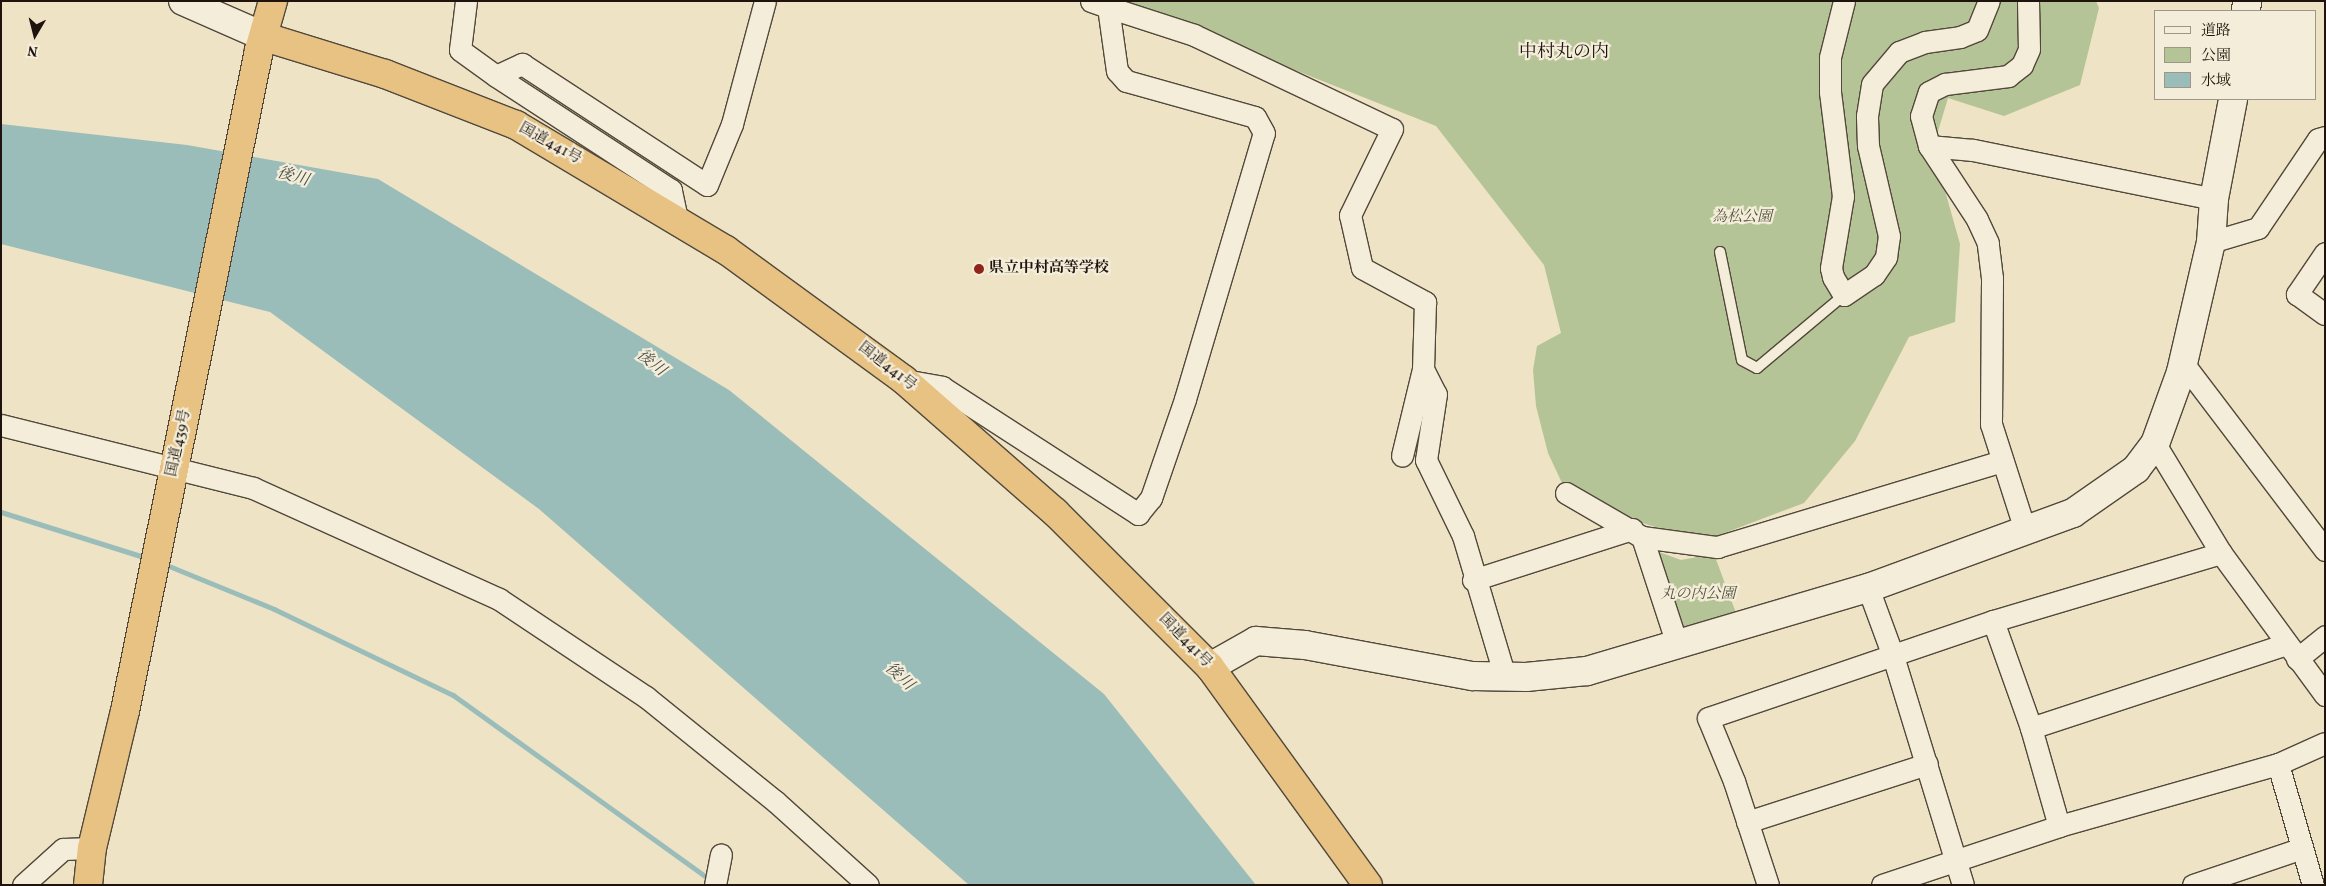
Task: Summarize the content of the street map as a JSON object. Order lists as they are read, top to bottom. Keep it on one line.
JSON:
{"streets":{"highway":["国道441号","国道439号"]},"crossings":[["国道441号","国道439号"]],"districts":["中村丸の内"],"water":["後川"],"parks":["為松公園","丸の内公園"],"places":["県立中村高等学校"],"legend":["道路","公園","水域"],"north":"bottom"}
